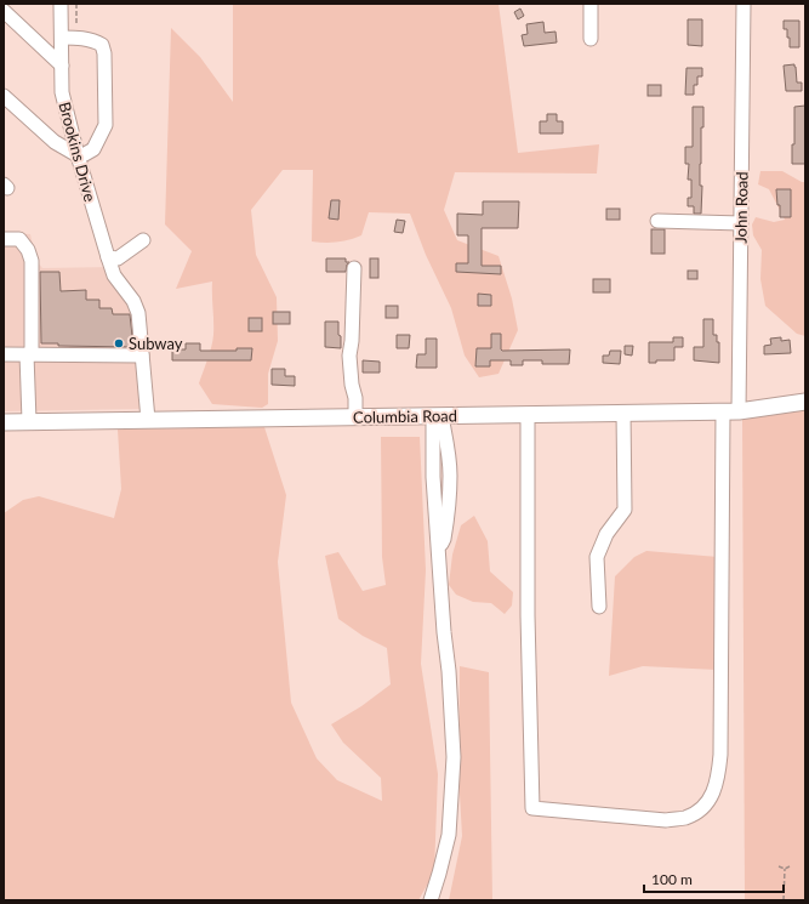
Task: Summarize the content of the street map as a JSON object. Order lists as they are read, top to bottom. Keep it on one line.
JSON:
{"streets":{"main road":["Columbia Road"],"street":["Brookins Drive","John Road"]},"crossings":[["Brookins Drive","Columbia Road"],["John Road","Columbia Road"]],"places":["Subway"],"scale_bar":"100 m"}
